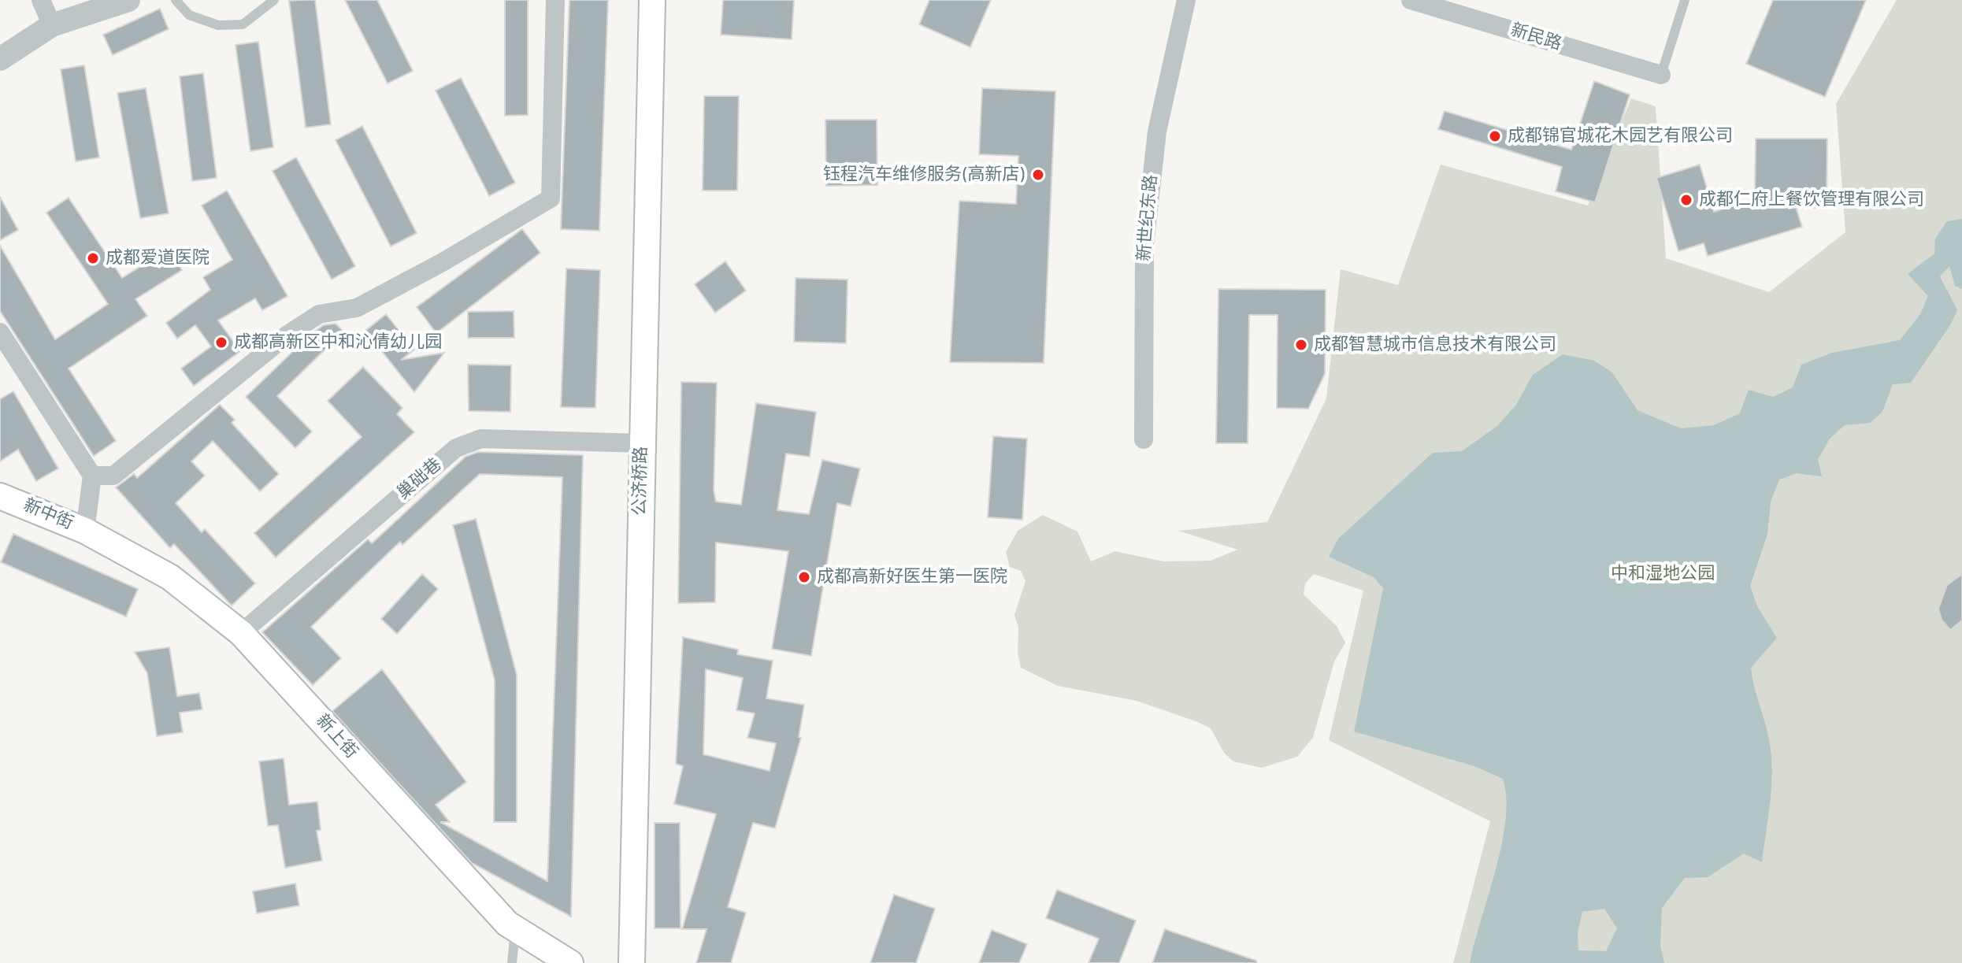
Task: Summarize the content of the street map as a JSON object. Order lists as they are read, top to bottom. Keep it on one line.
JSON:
{"streets":{"main road":["公济桥路","新中街","新上街"],"street":["新民路","新世纪东路","巢础巷"]},"crossings":[["巢础巷","公济桥路"],["巢础巷","新上街"],["新中街","新上街"]],"parks":["中和湿地公园"],"places":["成都锦官城花木园艺有限公司","钰程汽车维修服务(高新店)","成都仁府上餐饮管理有限公司","成都爱道医院","成都高新区中和沁倩幼儿园","成都智慧城市信息技术有限公司","成都高新好医生第一医院"]}
